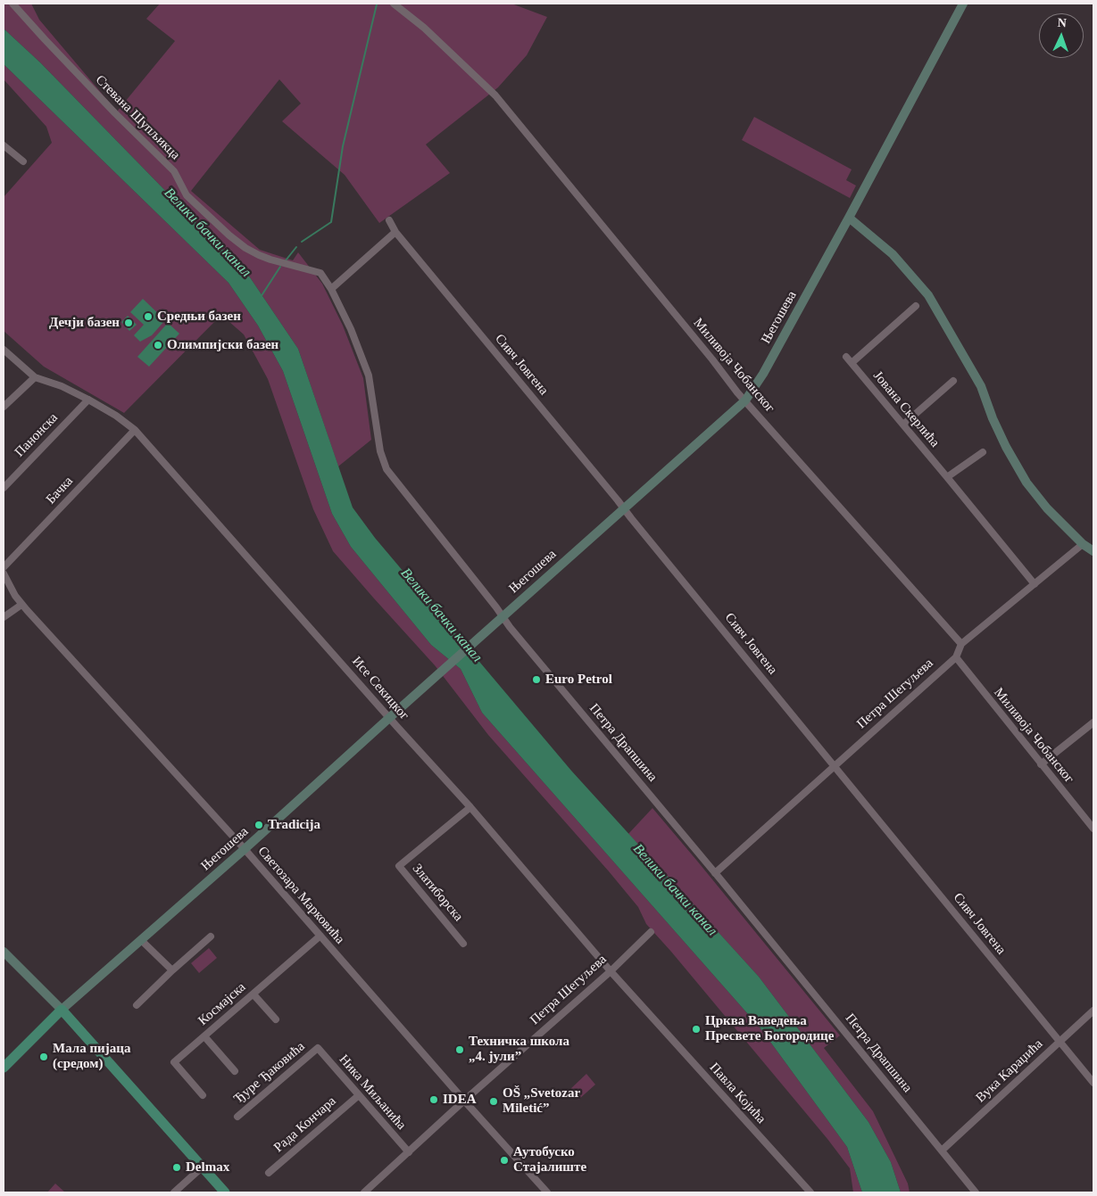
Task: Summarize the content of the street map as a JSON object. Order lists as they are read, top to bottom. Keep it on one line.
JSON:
{"streets":{"main road":["Његошева"],"street":["Стевана Шупљикца","Сивч Јовгена","Миливоја Чобанског","Јована Скерлића","Панонска","Бачка","Исе Секицког","Петра Шегуљева","Петра Драпшина","Златиборска","Светозара Марковића","Космајска","Вука Караџића","Ђуре Ђаковића","Ника Миљанића","Павла Којића","Рада Кончара"]},"crossings":[["Стевана Шупљикца","Петра Драпшина"],["Његошева","Сивч Јовгена"],["Његошева","Миливоја Чобанског"],["Његошева","Исе Секицког"],["Његошева","Петра Драпшина"],["Његошева","Светозара Марковића"],["Сивч Јовгена","Петра Шегуљева"],["Сивч Јовгена","Вука Караџића"],["Миливоја Чобанског","Петра Шегуљева"],["Јована Скерлића","Петра Шегуљева"],["Панонска","Исе Секицког"],["Бачка","Исе Секицког"],["Исе Секицког","Петра Шегуљева"],["Исе Секицког","Златиборска"],["Исе Секицког","Павла Којића"],["Петра Шегуљева","Петра Драпшина"],["Петра Шегуљева","Светозара Марковића"],["Петра Шегуљева","Ника Миљанића"],["Петра Шегуљева","Павла Којића"],["Петра Драпшина","Вука Караџића"],["Светозара Марковића","Космајска"],["Ђуре Ђаковића","Ника Миљанића"],["Ника Миљанића","Рада Кончара"]],"water":["Велики бачки канал"],"places":["Средњи базен","Дечји базен","Олимпијски базен","Euro Petrol","Tradicija","Црква Ваведења Пресвете Богородице","Техничка школа „4. јули”","Мала пијаца (средом)","IDEA","OŠ „Svetozar Miletić”","Аутобуско Стајалиште","Delmax"],"north":"top"}
